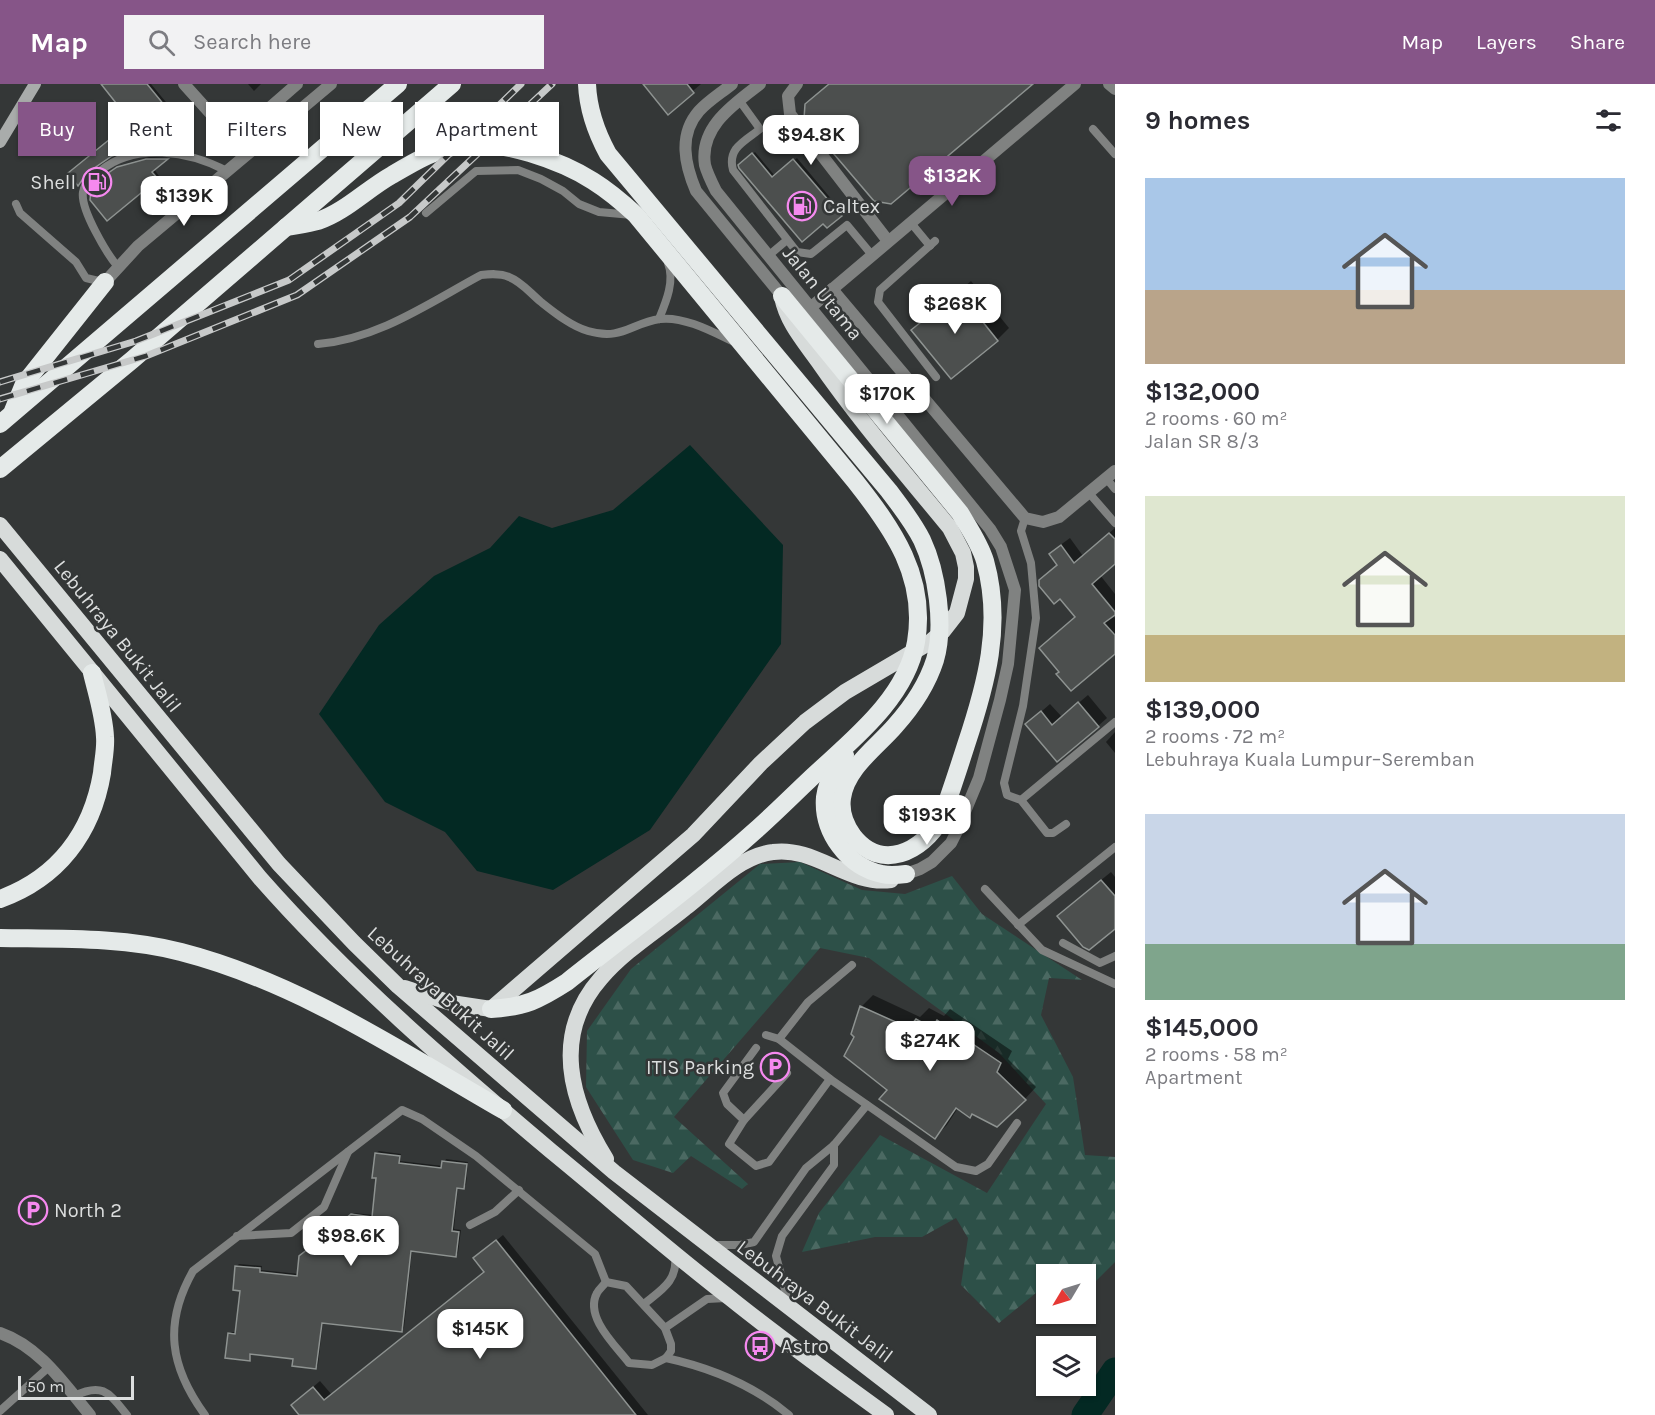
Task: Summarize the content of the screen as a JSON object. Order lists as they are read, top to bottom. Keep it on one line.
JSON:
{"streets":{"highway":["Lebuhraya Bukit Jalil"],"street":["Jalan Utama"]},"places":{"fuel station":["Shell","Caltex"],"parking":["ITIS Parking","North 2"],"bus stop":["Astro"]},"scale_bar":"50 m","north":"bottom left","page":{"header":"Map","search":"Search here","nav":["Map","Layers","Share"],"heading":"9 homes","chip":["Buy","Rent","Filters","New","Apartment"],"price":["$94.8K","$132K","$139K","$268K","$170K","$193K","$274K","$98.6K","$145K"],"list":[{"name":"$132,000","note":"2 rooms · 60 m² · Jalan SR 8/3"},{"name":"$139,000","note":"2 rooms · 72 m² · Lebuhraya Kuala Lumpur–Seremban"},{"name":"$145,000","note":"2 rooms · 58 m² · Apartment"}],"scale":"50 m"}}
